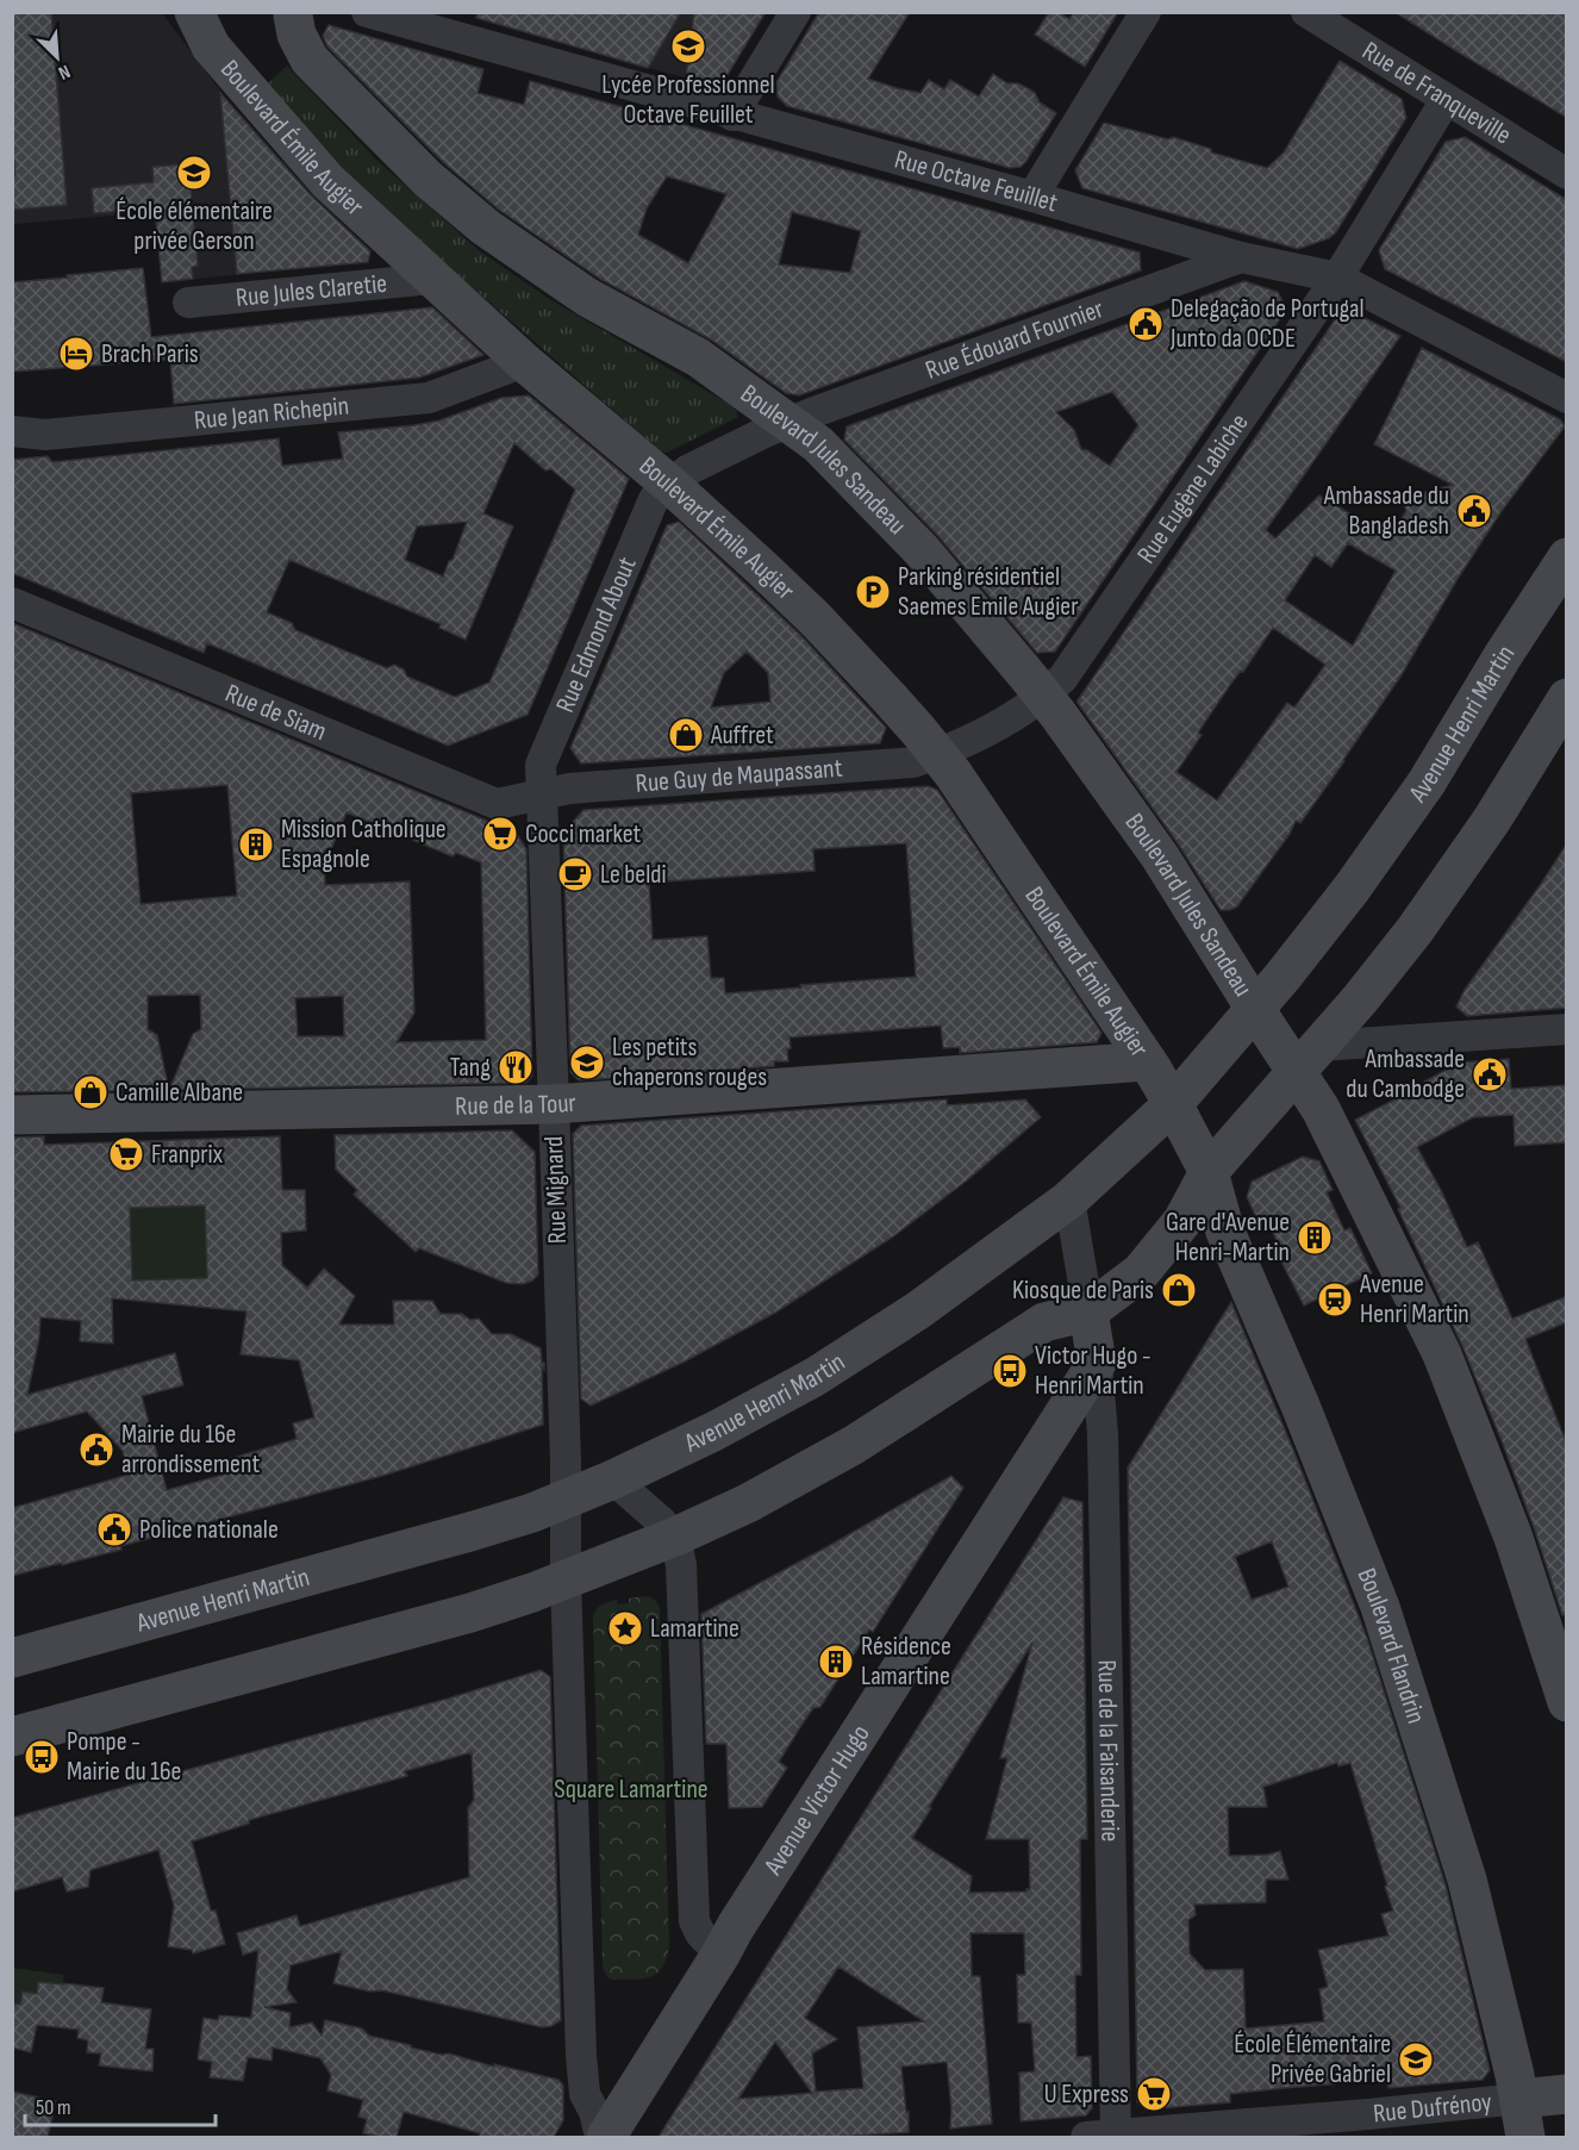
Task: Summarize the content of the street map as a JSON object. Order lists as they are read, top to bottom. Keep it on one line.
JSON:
{"streets":{"street":["Rue de Franqueville","Boulevard Émile Augier","Rue Octave Feuillet","Rue Jules Claretie","Rue Édouard Fournier","Rue Jean Richepin","Boulevard Jules Sandeau","Rue Eugène Labiche","Rue Edmond About","Rue de Siam","Avenue Henri Martin","Rue Guy de Maupassant","Rue de la Tour","Rue Mignard","Boulevard Flandrin","Rue de la Faisanderie","Avenue Victor Hugo","Rue Dufrénoy"]},"crossings":[["Rue de Franqueville","Rue Eugène Labiche"],["Boulevard Émile Augier","Rue Jules Claretie"],["Boulevard Émile Augier","Rue Édouard Fournier"],["Boulevard Émile Augier","Rue Jean Richepin"],["Boulevard Émile Augier","Rue Eugène Labiche"],["Boulevard Émile Augier","Rue Edmond About"],["Boulevard Émile Augier","Avenue Henri Martin"],["Boulevard Émile Augier","Rue Guy de Maupassant"],["Boulevard Émile Augier","Rue de la Tour"],["Boulevard Émile Augier","Boulevard Flandrin"],["Rue Octave Feuillet","Rue Édouard Fournier"],["Rue Octave Feuillet","Rue Eugène Labiche"],["Rue Édouard Fournier","Boulevard Jules Sandeau"],["Rue Édouard Fournier","Rue Edmond About"],["Boulevard Jules Sandeau","Rue Eugène Labiche"],["Boulevard Jules Sandeau","Avenue Henri Martin"],["Rue Eugène Labiche","Rue Guy de Maupassant"],["Rue Edmond About","Rue de Siam"],["Rue Edmond About","Rue Guy de Maupassant"],["Rue Edmond About","Rue Mignard"],["Rue de Siam","Rue Guy de Maupassant"],["Rue de Siam","Rue Mignard"],["Avenue Henri Martin","Rue Mignard"],["Rue Guy de Maupassant","Rue Mignard"],["Rue de la Tour","Rue Mignard"],["Boulevard Flandrin","Rue Dufrénoy"],["Rue de la Faisanderie","Avenue Victor Hugo"],["Rue de la Faisanderie","Rue Dufrénoy"]],"parks":["Square Lamartine"],"places":{"school or university":["Lycée Professionnel Octave Feuillet","École élémentaire privée Gerson","Les petits chaperons rouges","École Élémentaire Privée Gabriel"],"public building":["Delegação de Portugal Junto da OCDE","Ambassade du Bangladesh","Ambassade du Cambodge","Mairie du 16e arrondissement","Police nationale"],"hotel":["Brach Paris"],"parking":["Parking résidentiel Saemes Emile Augier"],"shop":["Auffret","Camille Albane","Kiosque de Paris"],"supermarket":["Cocci market","Franprix","U Express"],"building":["Mission Catholique Espagnole","Gare d'Avenue Henri-Martin","Résidence Lamartine"],"cafe":["Le beldi"],"restaurant":["Tang"],"station":["Avenue Henri Martin"],"bus stop":["Victor Hugo - Henri Martin","Pompe - Mairie du 16e"],"place":["Lamartine"]},"scale_bar":"50 m","north":"bottom right"}
